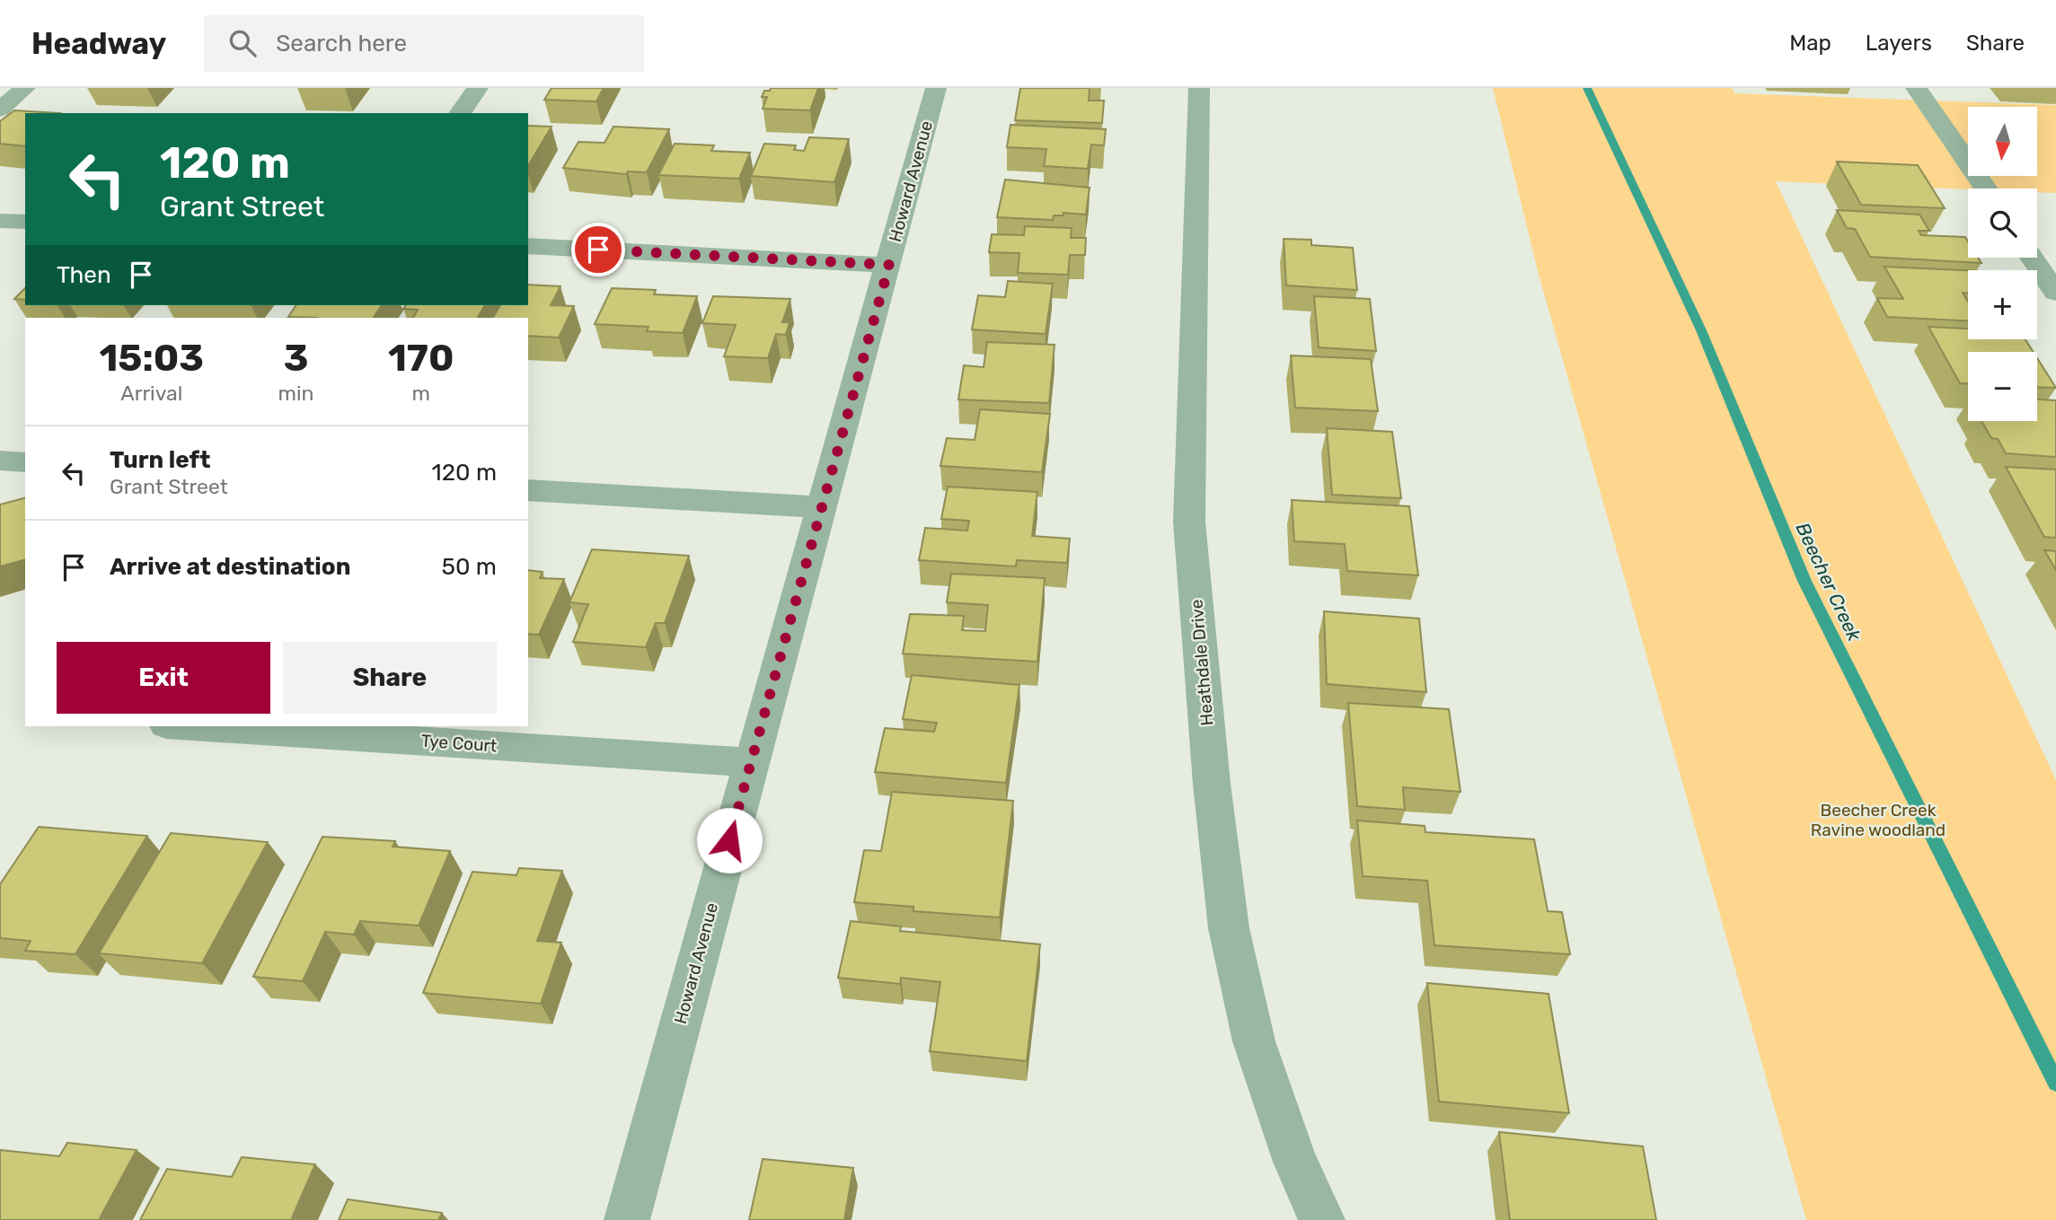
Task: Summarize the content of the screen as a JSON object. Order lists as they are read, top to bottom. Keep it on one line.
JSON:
{"streets":{"street":["Howard Avenue","Heathdale Drive","Tye Court"]},"crossings":[["Howard Avenue","Tye Court"]],"water":["Beecher Creek"],"parks":["Beecher Creek Ravine woodland"],"north":"bottom","page":{"header":"Headway","search":"Search here","nav":["Map","Layers","Share"],"map_buttons":["+","−"],"turn":["120 m","Grant Street"],"then":"Then","eta":["15:03","Arrival","3","min","170","m"],"list":[{"name":"Turn left","note":"Grant Street","value":"120 m"},{"name":"Arrive at destination","value":"50 m"}],"buttons":["Exit","Share"]}}
